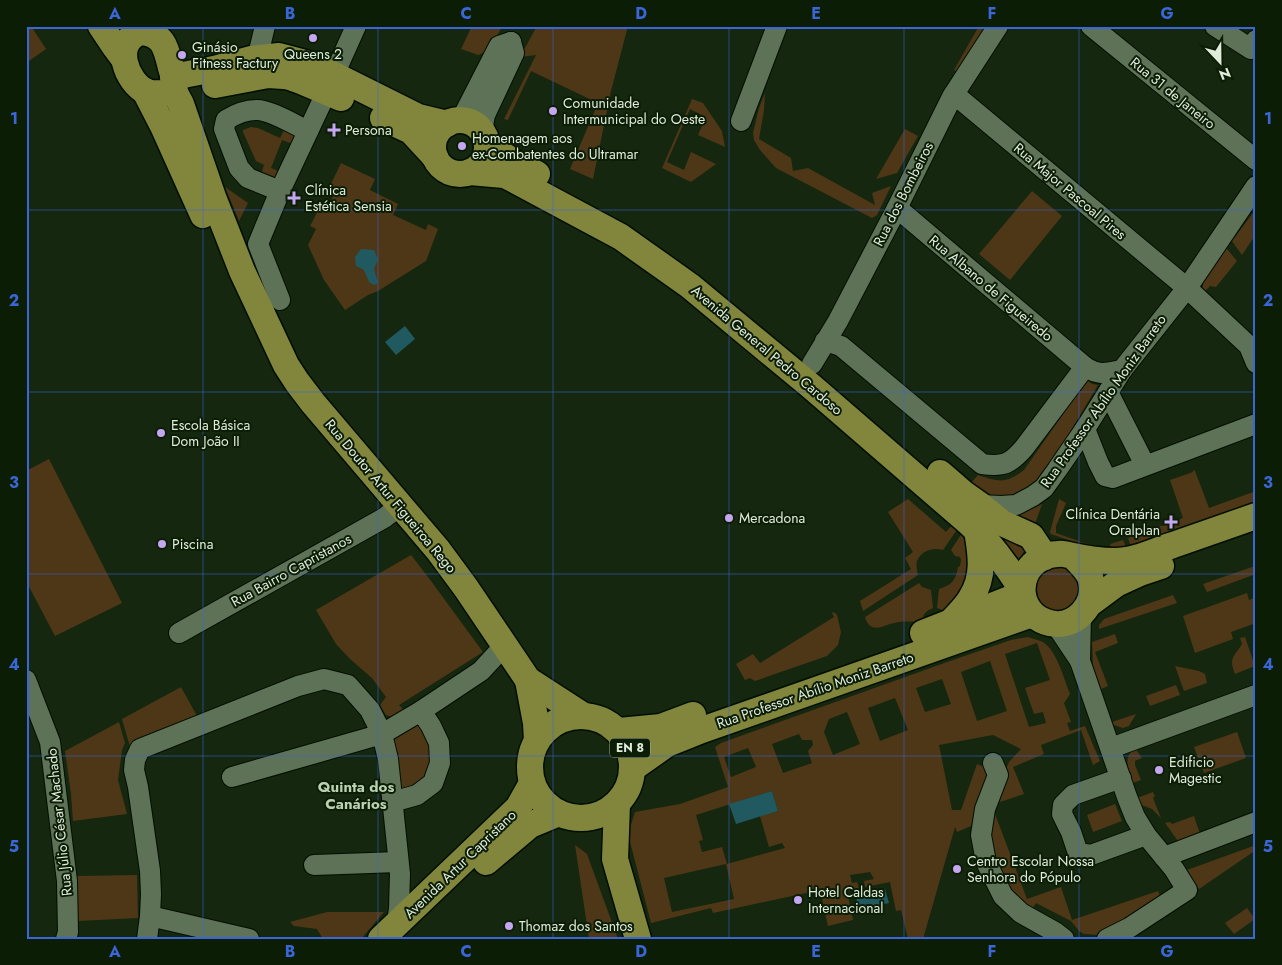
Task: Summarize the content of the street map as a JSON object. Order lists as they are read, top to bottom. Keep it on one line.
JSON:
{"streets":{"main road":["Avenida General Pedro Cardoso","Rua Professor Abílio Moniz Barreto","Rua Doutor Artur Figueiroa Rego","EN 8","Avenida Artur Capristano"],"street":["Rua 31 de Janeiro","Rua Major Pascoal Pires","Rua dos Bombeiros","Rua Albano de Figueiredo","Rua Bairro Capristanos","Rua Júlio César Machado"]},"crossings":[["Rua Major Pascoal Pires","Rua dos Bombeiros"],["Rua Major Pascoal Pires","Rua Professor Abílio Moniz Barreto"],["Rua dos Bombeiros","Rua Albano de Figueiredo"],["Rua dos Bombeiros","Avenida General Pedro Cardoso"],["Avenida General Pedro Cardoso","Rua Professor Abílio Moniz Barreto"],["Avenida General Pedro Cardoso","Rua Doutor Artur Figueiroa Rego"],["Avenida General Pedro Cardoso","EN 8"],["Rua Professor Abílio Moniz Barreto","Rua Doutor Artur Figueiroa Rego"],["Rua Professor Abílio Moniz Barreto","EN 8"],["Rua Professor Abílio Moniz Barreto","Avenida Artur Capristano"],["Rua Doutor Artur Figueiroa Rego","Rua Bairro Capristanos"],["Rua Doutor Artur Figueiroa Rego","EN 8"],["Rua Doutor Artur Figueiroa Rego","Avenida Artur Capristano"],["EN 8","Avenida Artur Capristano"]],"districts":["Quinta dos Canários"],"places":{"other":["Queens 2","Ginásio Fitness Factury","Comunidade Intermunicipal do Oeste","Homenagem aos ex-Combatentes do Ultramar","Escola Básica Dom João II","Mercadona","Piscina","Edificio Magestic","Centro Escolar Nossa Senhora do Pópulo","Hotel Caldas Internacional","Thomaz dos Santos"],"health":["Persona","Clínica Estética Sensia","Clínica Dentária Oralplan"]},"north":"bottom","grid":{"columns":["A","B","C","D","E","F","G"],"rows":["1","2","3","4","5"]}}
